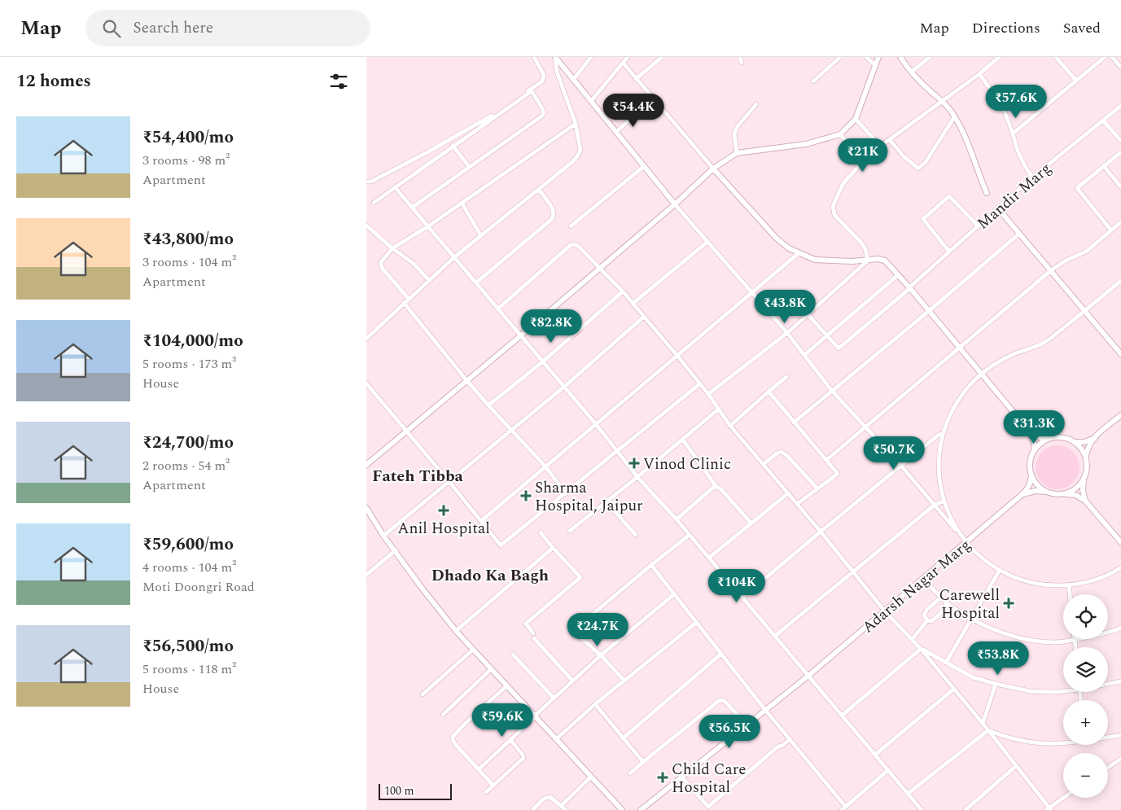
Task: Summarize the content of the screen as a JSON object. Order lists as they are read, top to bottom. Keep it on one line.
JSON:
{"streets":{"street":["Mandir Marg","Adarsh Nagar Marg"]},"districts":["Fateh Tibba","Dhado Ka Bagh"],"places":{"health":["Vinod Clinic","Sharma Hospital, Jaipur","Anil Hospital","Carewell Hospital","Child Care Hospital"]},"scale_bar":"100 m","page":{"header":"Map","search":"Search here","nav":["Map","Directions","Saved"],"heading":"12 homes","price":["₹57.6K","₹54.4K","₹21K","₹43.8K","₹82.8K","₹31.3K","₹50.7K","₹104K","₹24.7K","₹53.8K","₹59.6K","₹56.5K"],"list":[{"name":"₹54,400/mo","note":"3 rooms · 98 m² · Apartment"},{"name":"₹43,800/mo","note":"3 rooms · 104 m² · Apartment"},{"name":"₹104,000/mo","note":"5 rooms · 173 m² · House"},{"name":"₹24,700/mo","note":"2 rooms · 54 m² · Apartment"},{"name":"₹59,600/mo","note":"4 rooms · 104 m² · Moti Doongri Road"},{"name":"₹56,500/mo","note":"5 rooms · 118 m² · House"}],"map_buttons":["+","−"],"scale":"100 m"}}
